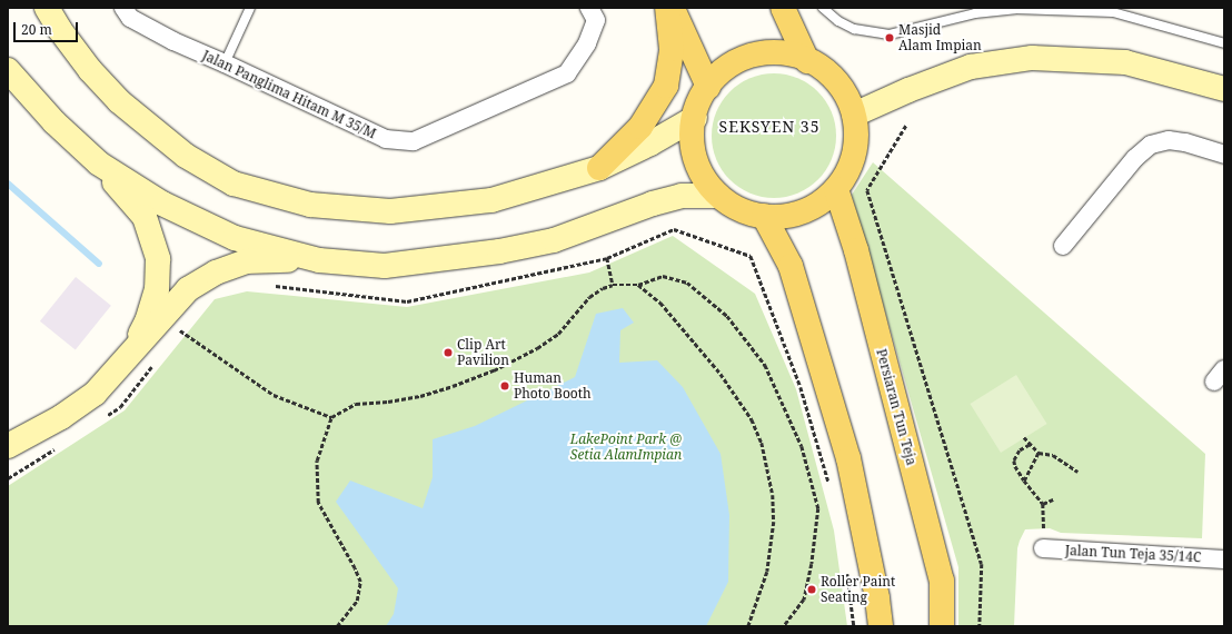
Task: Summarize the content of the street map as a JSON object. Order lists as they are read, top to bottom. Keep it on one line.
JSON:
{"streets":{"main road":["Persiaran Tun Teja"],"street":["Jalan Panglima Hitam M 35/M","Jalan Tun Teja 35/14C"]},"districts":["SEKSYEN 35"],"parks":["LakePoint Park @ Setia AlamImpian"],"places":["Masjid Alam Impian","Clip Art Pavilion","Human Photo Booth","Roller Paint Seating"],"scale_bar":"20 m"}
